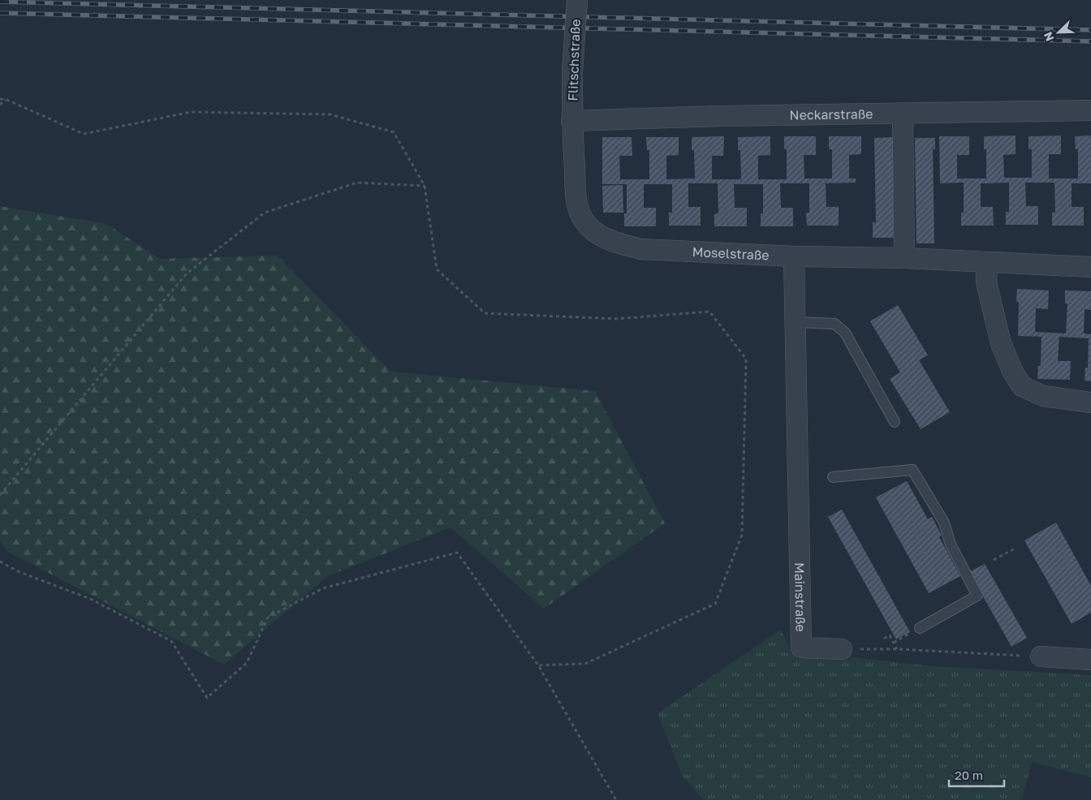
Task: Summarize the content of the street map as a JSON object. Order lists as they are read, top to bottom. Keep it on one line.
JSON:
{"streets":{"street":["Flitschstraße","Neckarstraße","Moselstraße","Mainstraße"]},"crossings":[["Flitschstraße","Neckarstraße"],["Flitschstraße","Moselstraße"],["Neckarstraße","Moselstraße"],["Moselstraße","Mainstraße"]],"scale_bar":"20 m","north":"bottom left"}
